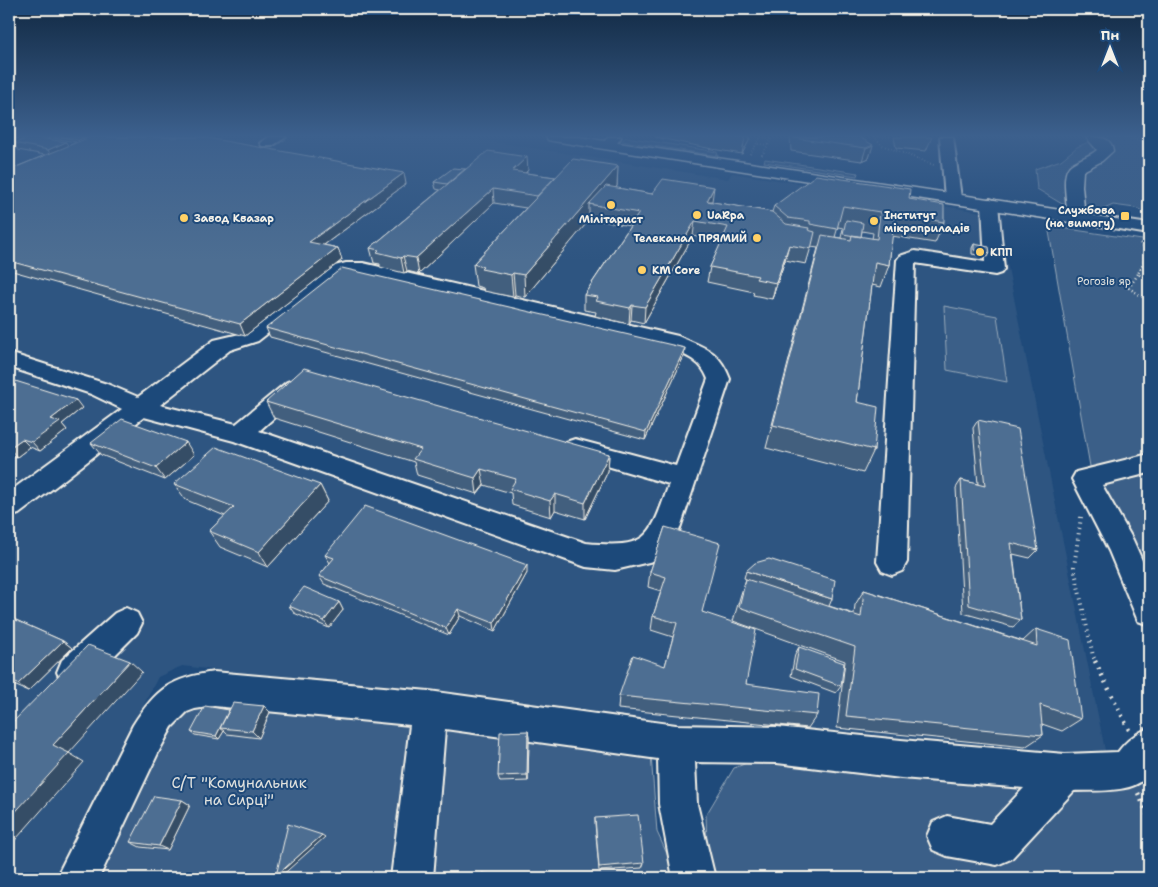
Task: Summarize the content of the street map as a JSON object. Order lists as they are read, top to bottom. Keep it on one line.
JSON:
{"parks":["Рогозів яр","С/Т \"Комунальник на Сирці\""],"places":{"other":["Мілітарист","UaRpa","Завод Квазар","Інститут мікроприладів","Телеканал ПРЯМИЙ","КПП","KM Core"],"transit":["Службова (на вимогу)"]},"north":"top"}
